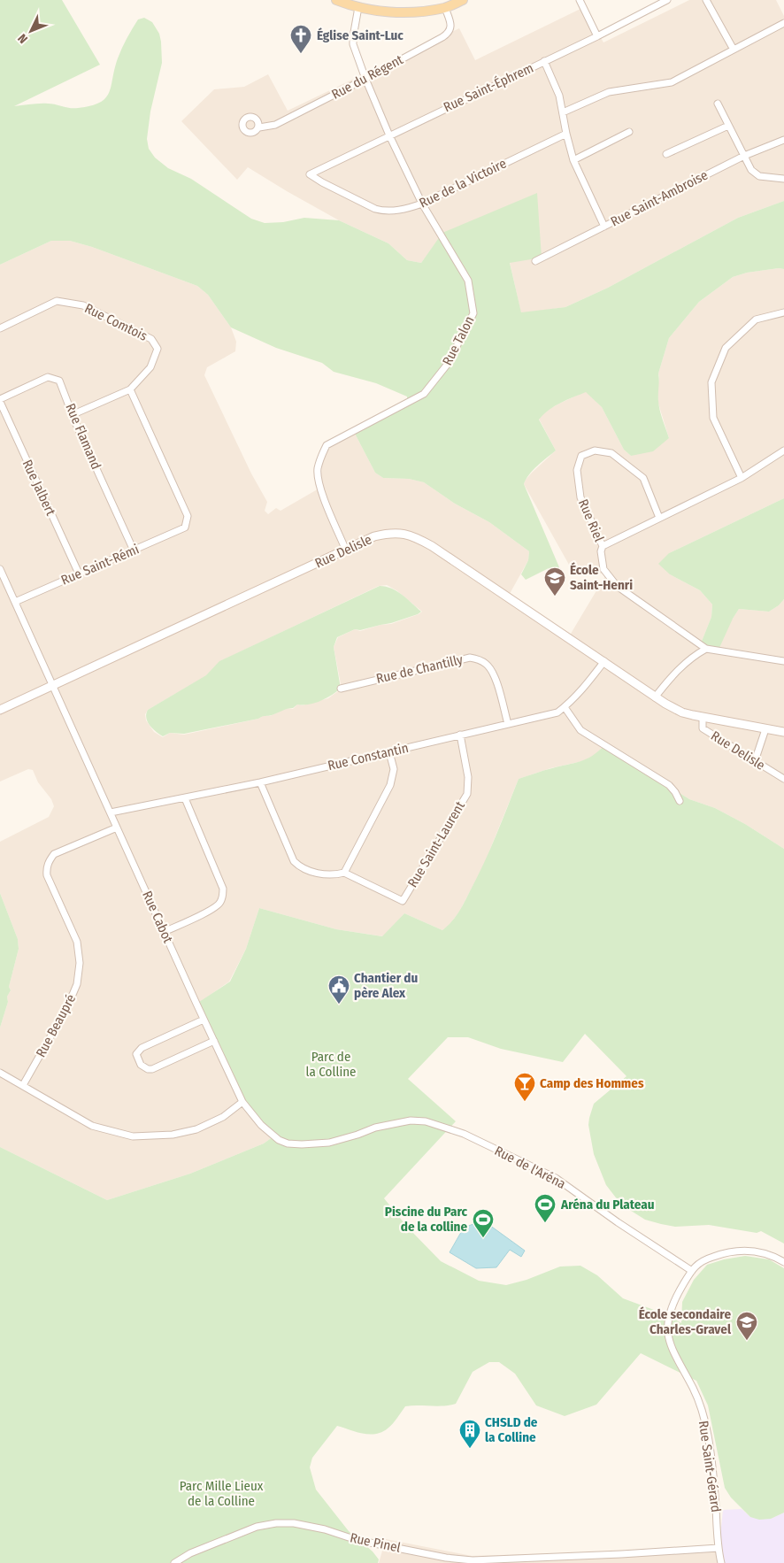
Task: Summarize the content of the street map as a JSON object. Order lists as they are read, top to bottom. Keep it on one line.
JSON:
{"streets":{"street":["Rue du Régent","Rue Saint-Éphrem","Rue de la Victoire","Rue Saint-Ambroise","Rue Comtois","Rue Talon","Rue Flamand","Rue Jalbert","Rue Riel","Rue Delisle","Rue Saint-Rémi","Rue de Chantilly","Rue Constantin","Rue Saint-Laurent","Rue Cabot","Rue Beaupré","Rue de l'Aréna","Rue Saint-Gérard","Rue Pinel"]},"crossings":[["Rue du Régent","Rue Talon"],["Rue Saint-Éphrem","Rue de la Victoire"],["Rue Saint-Éphrem","Rue Talon"],["Rue de la Victoire","Rue Talon"],["Rue Comtois","Rue Saint-Rémi"],["Rue Talon","Rue Delisle"],["Rue Flamand","Rue Jalbert"],["Rue Flamand","Rue Saint-Rémi"],["Rue Jalbert","Rue Saint-Rémi"],["Rue Delisle","Rue Constantin"],["Rue Delisle","Rue Cabot"],["Rue Saint-Rémi","Rue Cabot"],["Rue de Chantilly","Rue Constantin"],["Rue Constantin","Rue Saint-Laurent"],["Rue Constantin","Rue Cabot"],["Rue Cabot","Rue Beaupré"],["Rue Cabot","Rue de l'Aréna"],["Rue de l'Aréna","Rue Saint-Gérard"],["Rue Saint-Gérard","Rue Pinel"]],"parks":["Parc de la Colline","Parc Mille Lieux de la Colline"],"places":{"church":["Église Saint-Luc"],"school or university":["École Saint-Henri","École secondaire Charles-Gravel"],"public building":["Chantier du père Alex"],"bar":["Camp des Hommes"],"sports":["Aréna du Plateau","Piscine du Parc de la colline"],"building":["CHSLD de la Colline"]},"north":"bottom left"}
